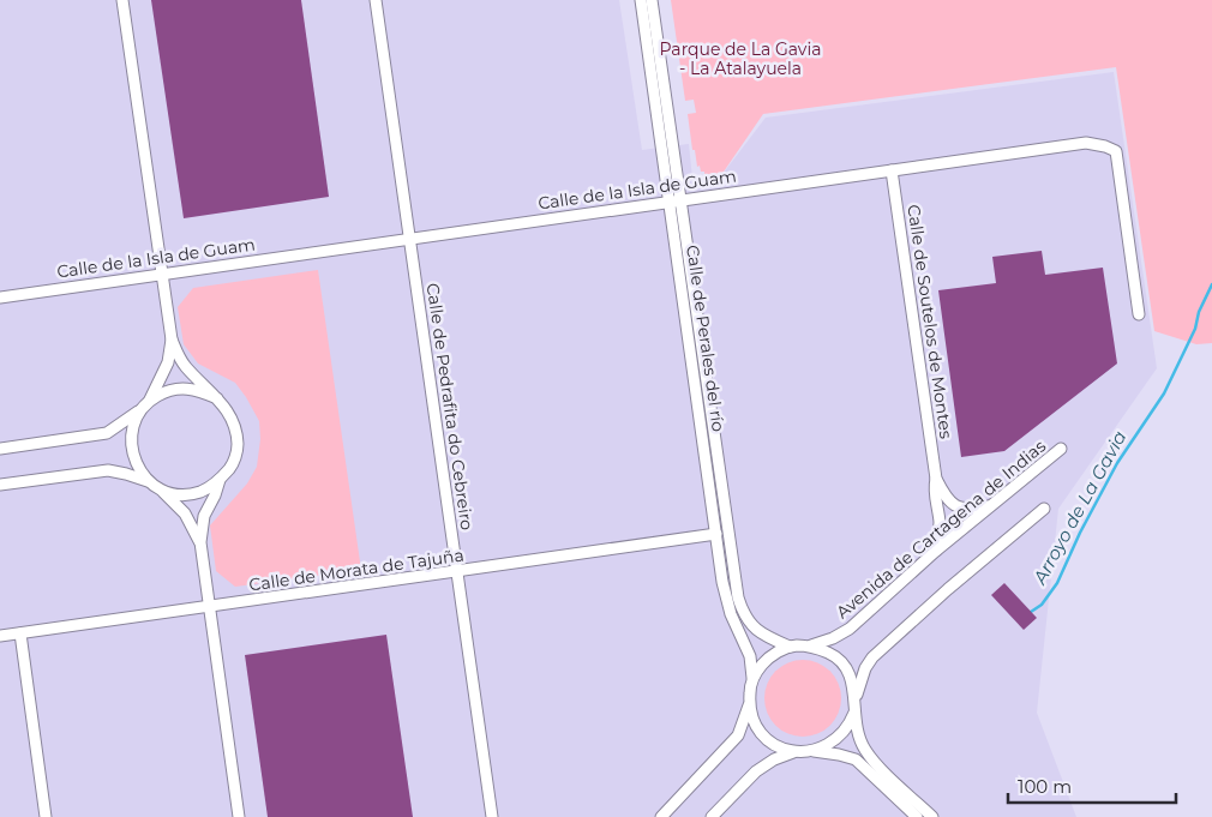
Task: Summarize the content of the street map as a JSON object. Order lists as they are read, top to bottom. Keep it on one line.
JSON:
{"streets":{"street":["Calle de la Isla de Guam","Calle de Soutelos de Montes","Calle de Perales del río","Calle de Pedrafita do Cebreiro","Avenida de Cartagena de Indias","Calle de Morata de Tajuña"]},"crossings":[["Calle de la Isla de Guam","Calle de Soutelos de Montes"],["Calle de la Isla de Guam","Calle de Perales del río"],["Calle de la Isla de Guam","Calle de Pedrafita do Cebreiro"],["Calle de Soutelos de Montes","Avenida de Cartagena de Indias"],["Calle de Perales del río","Avenida de Cartagena de Indias"],["Calle de Perales del río","Calle de Morata de Tajuña"],["Calle de Pedrafita do Cebreiro","Calle de Morata de Tajuña"]],"water":["Arroyo de La Gavia"],"parks":["Parque de La Gavia - La Atalayuela"],"scale_bar":"100 m"}
